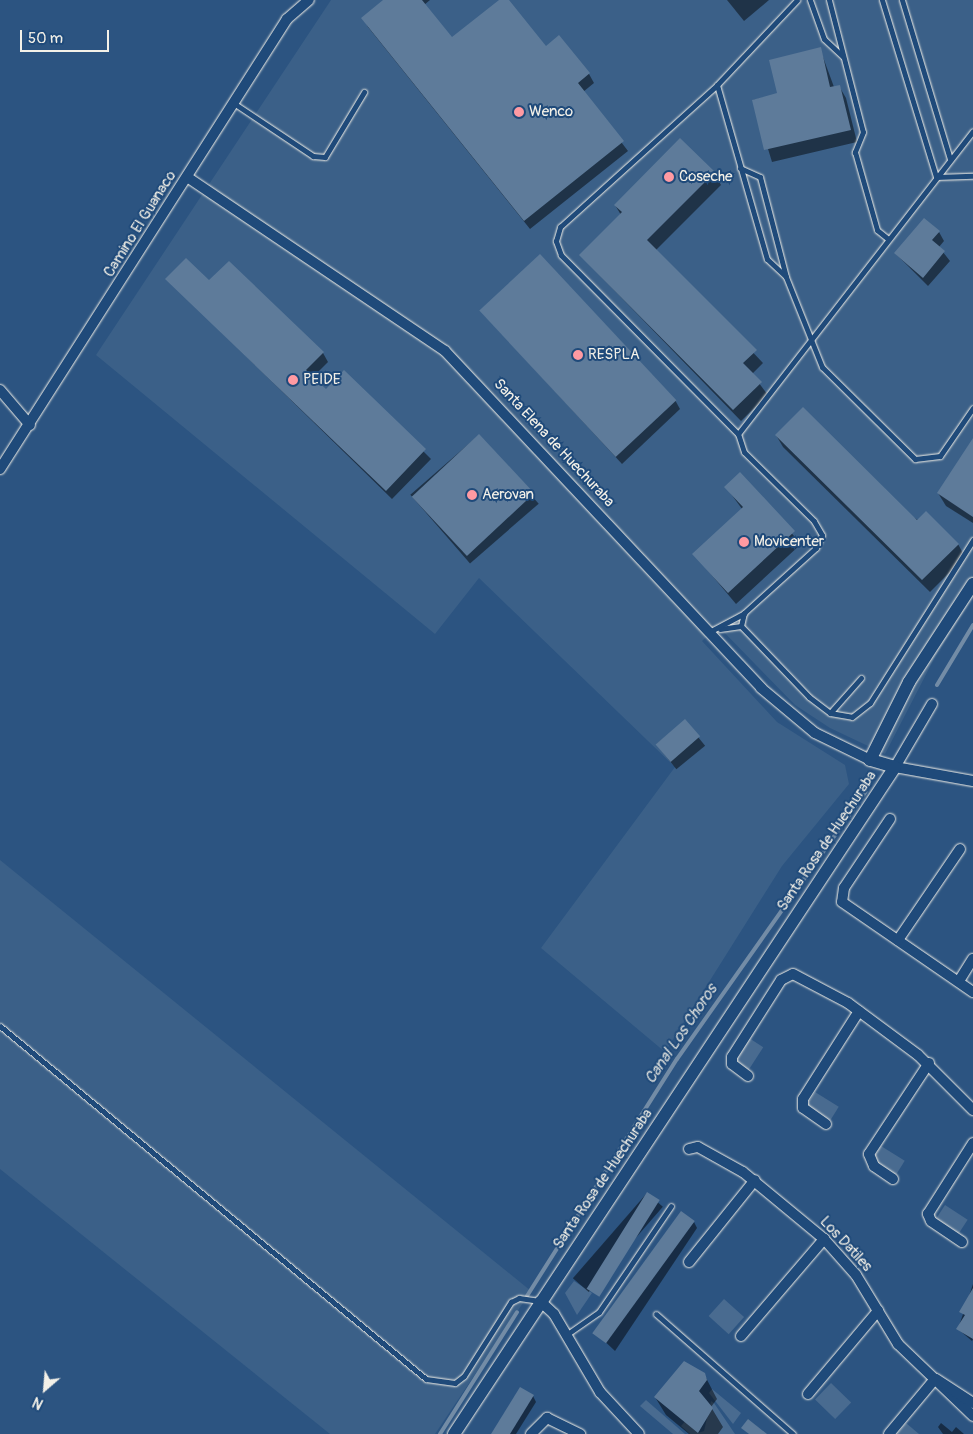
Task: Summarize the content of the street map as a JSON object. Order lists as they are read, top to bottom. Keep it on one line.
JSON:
{"streets":{"street":["Camino El Guanaco","Santa Elena de Huechuraba","Santa Rosa de Huechuraba","Los Datiles"]},"crossings":[["Camino El Guanaco","Santa Elena de Huechuraba"],["Santa Elena de Huechuraba","Santa Rosa de Huechuraba"]],"water":["Canal Los Choros"],"places":["Wenco","Coseche","RESPLA","PEIDE","Aerovan","Movicenter"],"scale_bar":"50 m","north":"bottom left"}
